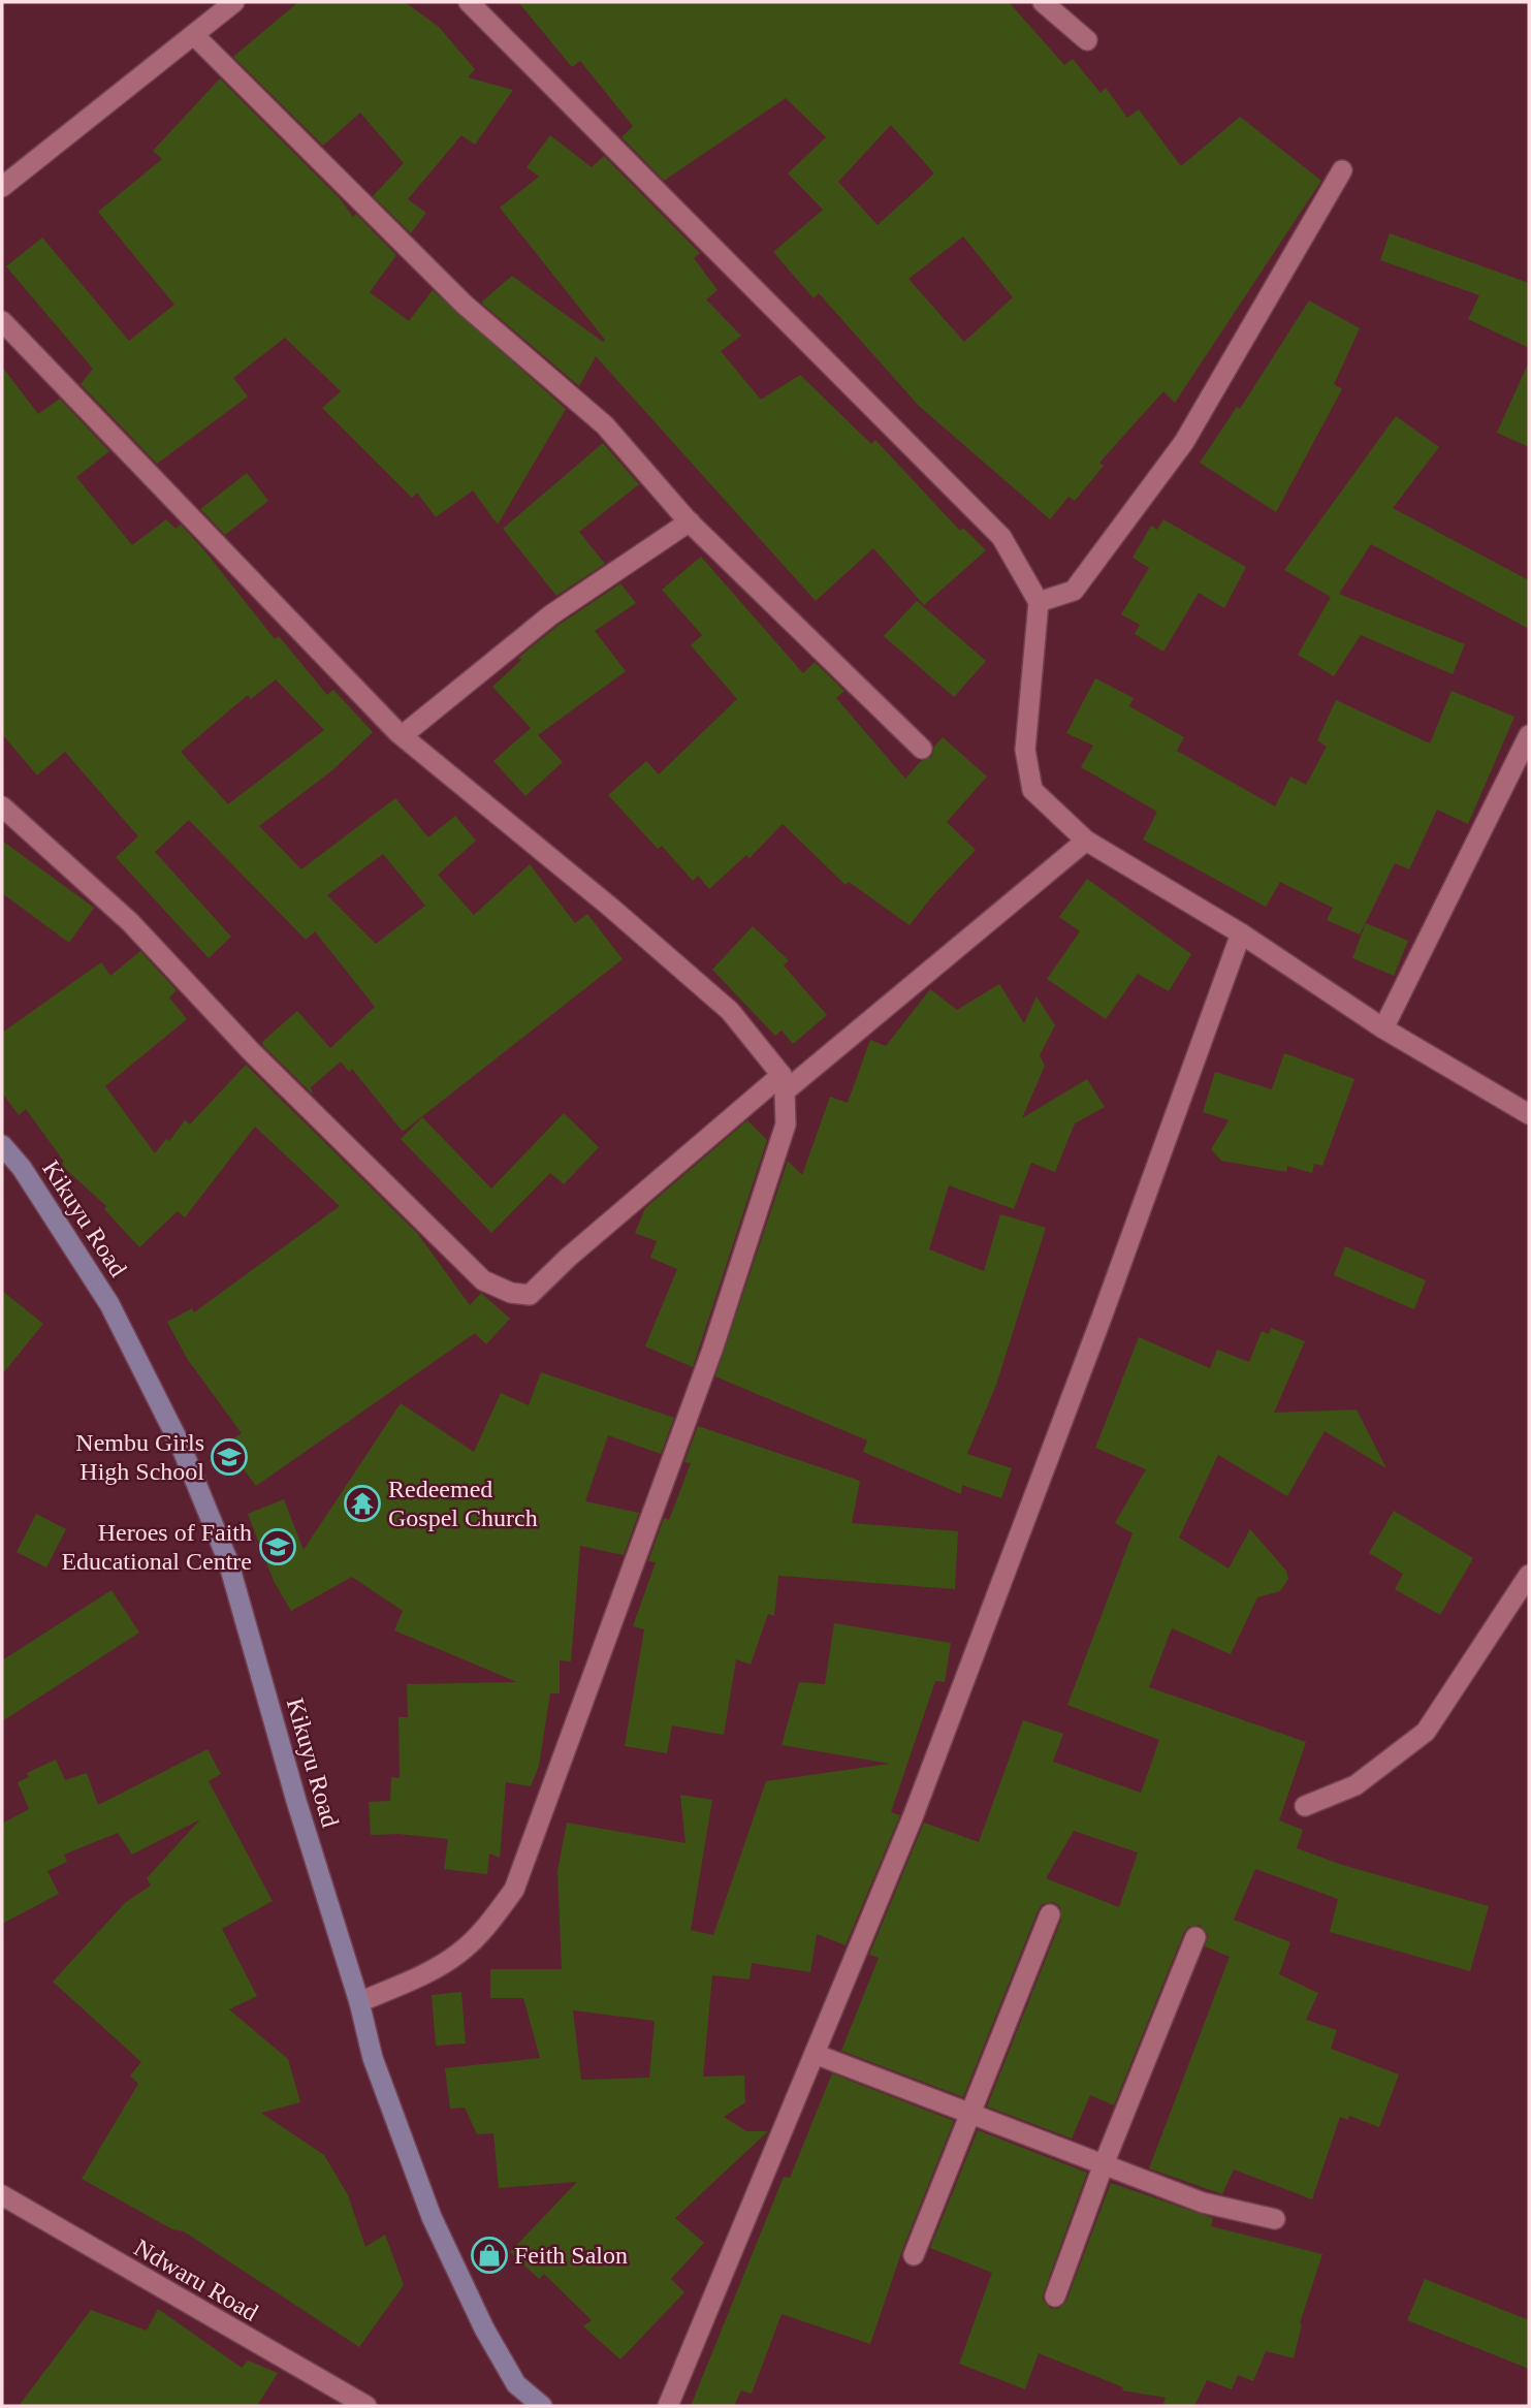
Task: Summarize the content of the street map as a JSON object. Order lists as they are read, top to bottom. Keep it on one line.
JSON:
{"streets":{"main road":["Kikuyu Road"],"street":["Ndwaru Road"]},"places":{"school or university":["Nembu Girls High School","Heroes of Faith Educational Centre"],"temple":["Redeemed Gospel Church"],"shop":["Feith Salon"]}}
